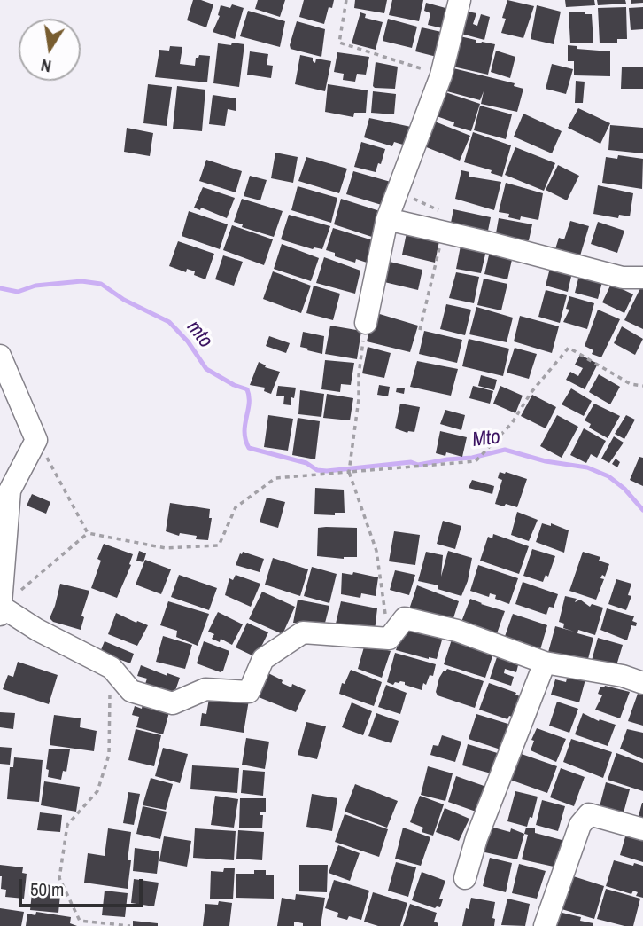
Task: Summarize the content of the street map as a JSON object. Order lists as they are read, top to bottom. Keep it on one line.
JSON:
{"water":["mto","Mto"],"scale_bar":"50 m","north":"bottom"}
